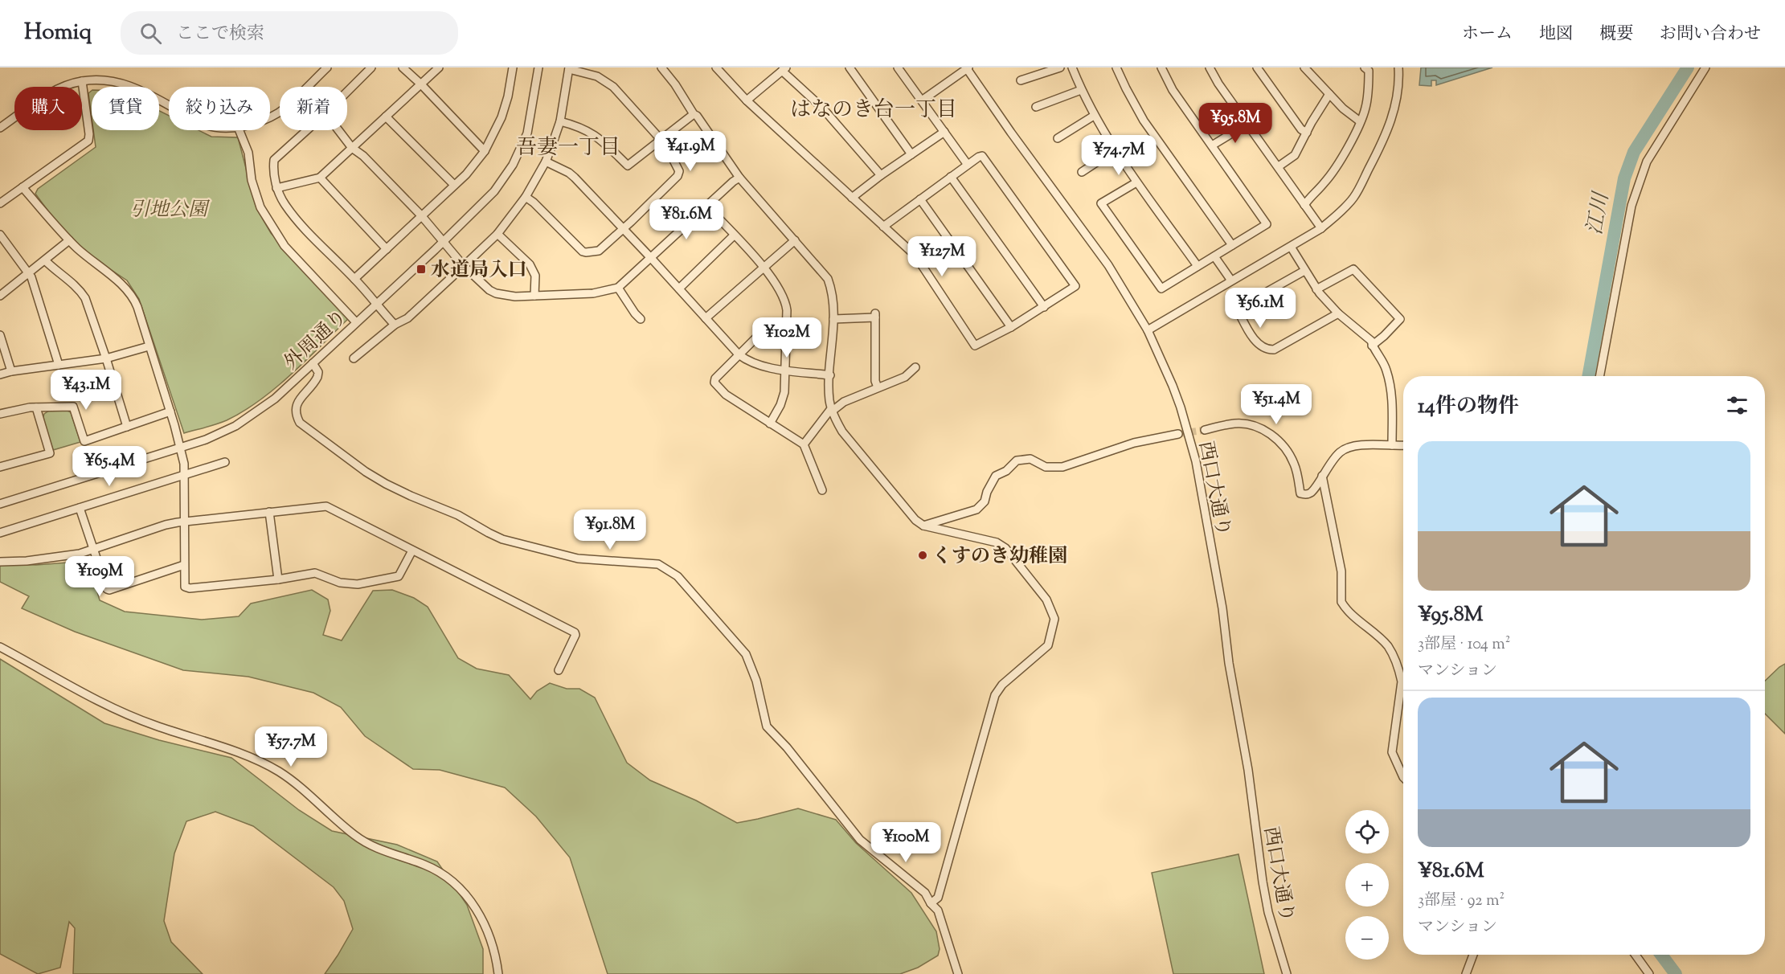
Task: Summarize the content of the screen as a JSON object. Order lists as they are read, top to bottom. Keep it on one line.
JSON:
{"streets":{"street":["外周通り","西口大通り"]},"districts":["はなのき台一丁目","吾妻一丁目"],"water":["江川"],"parks":["引地公園"],"places":{"transit":["水道局入口"],"other":["くすのき幼稚園"]},"page":{"header":"Homiq","search":"ここで検索","nav":["ホーム","地図","概要","お問い合わせ"],"chip":["購入","賃貸","絞り込み","新着"],"price":["¥95.8M","¥41.9M","¥74.7M","¥81.6M","¥127M","¥56.1M","¥102M","¥43.1M","¥51.4M","¥65.4M","¥91.8M","¥109M","¥57.7M","¥100M"],"heading":"14件の物件","list":[{"name":"¥95.8M","note":"3部屋 · 104 m² · マンション"},{"name":"¥81.6M","note":"3部屋 · 92 m² · マンション"}],"map_buttons":["+","−"]}}
